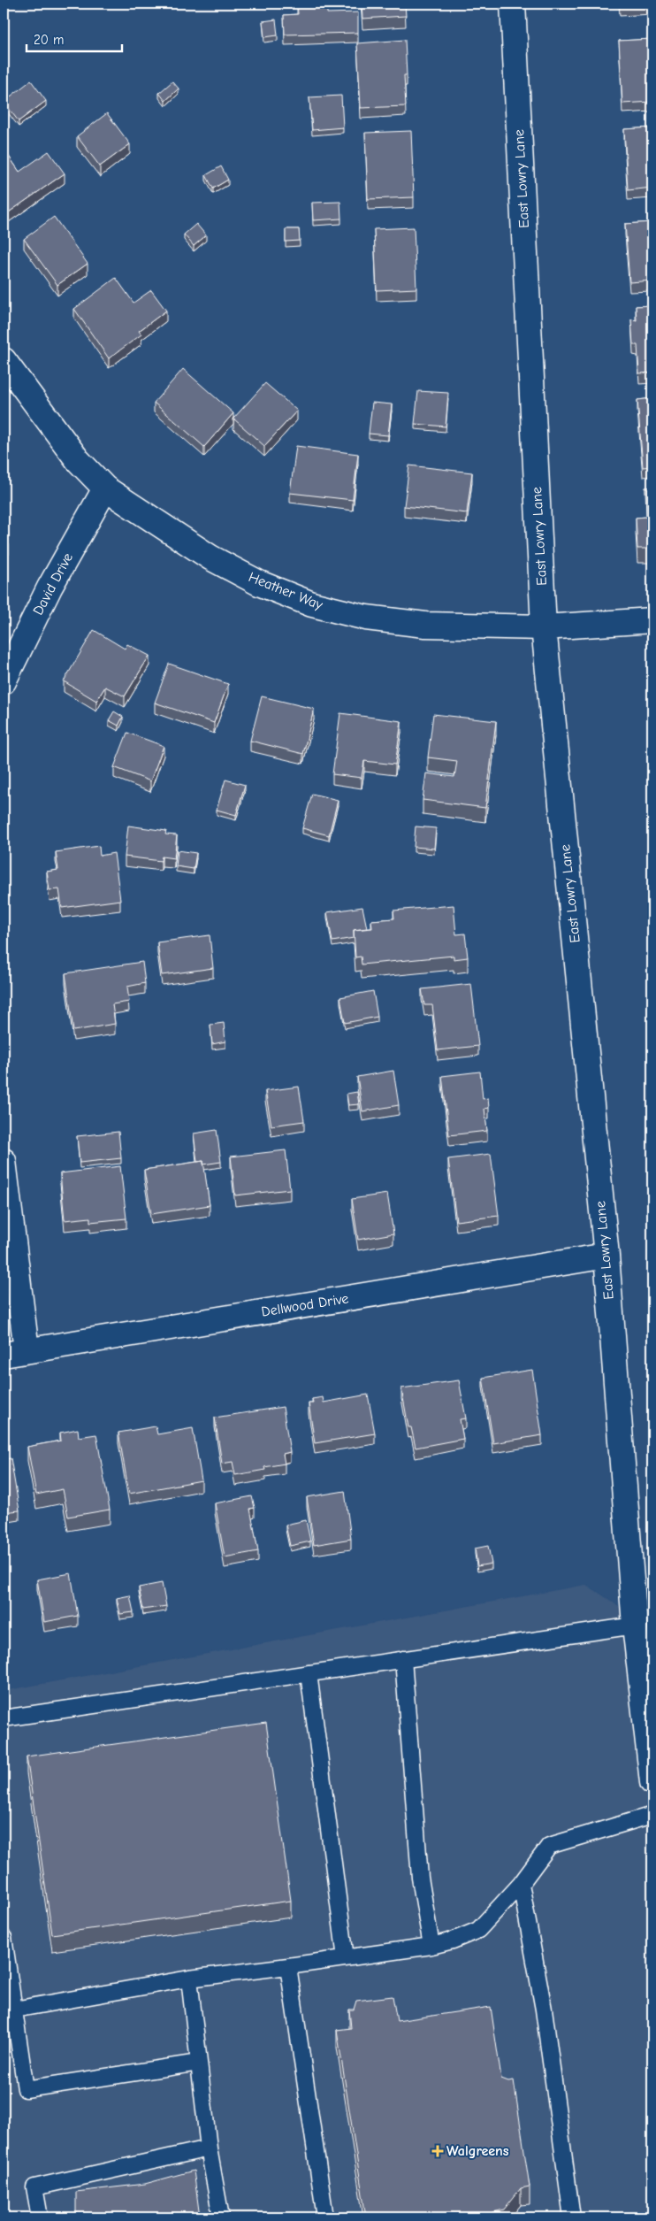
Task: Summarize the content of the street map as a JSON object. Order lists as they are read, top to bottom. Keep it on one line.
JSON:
{"streets":{"street":["East Lowry Lane","David Drive","Heather Way","Dellwood Drive"]},"crossings":[["East Lowry Lane","Heather Way"],["East Lowry Lane","Dellwood Drive"],["David Drive","Heather Way"]],"places":{"health":["Walgreens"]},"scale_bar":"20 m"}
